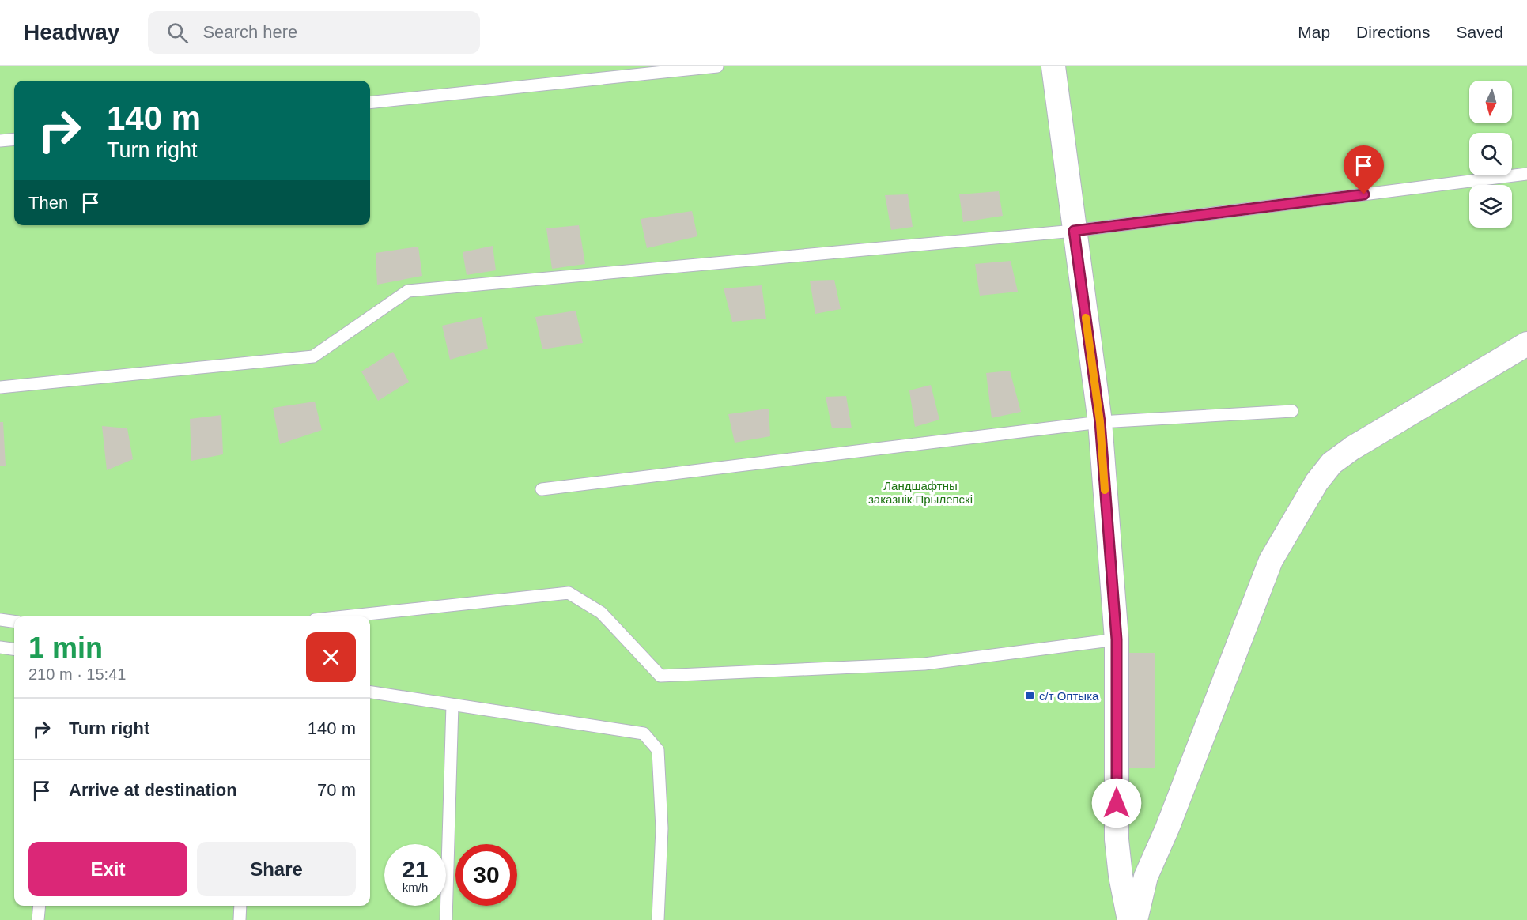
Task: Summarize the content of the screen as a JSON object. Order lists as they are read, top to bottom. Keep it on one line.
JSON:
{"parks":["Ландшафтны заказнік Прылепскі"],"places":{"transit":["с/т Оптыка"]},"north":"bottom","page":{"header":"Headway","search":"Search here","nav":["Map","Directions","Saved"],"turn":["140 m","Turn right"],"then":"Then","heading":["1 min","210 m · 15:41"],"list":[{"name":"Turn right","value":"140 m"},{"name":"Arrive at destination","value":"70 m"}],"buttons":["Exit","Share"],"speed":"21 km/h","limit":"30"}}
